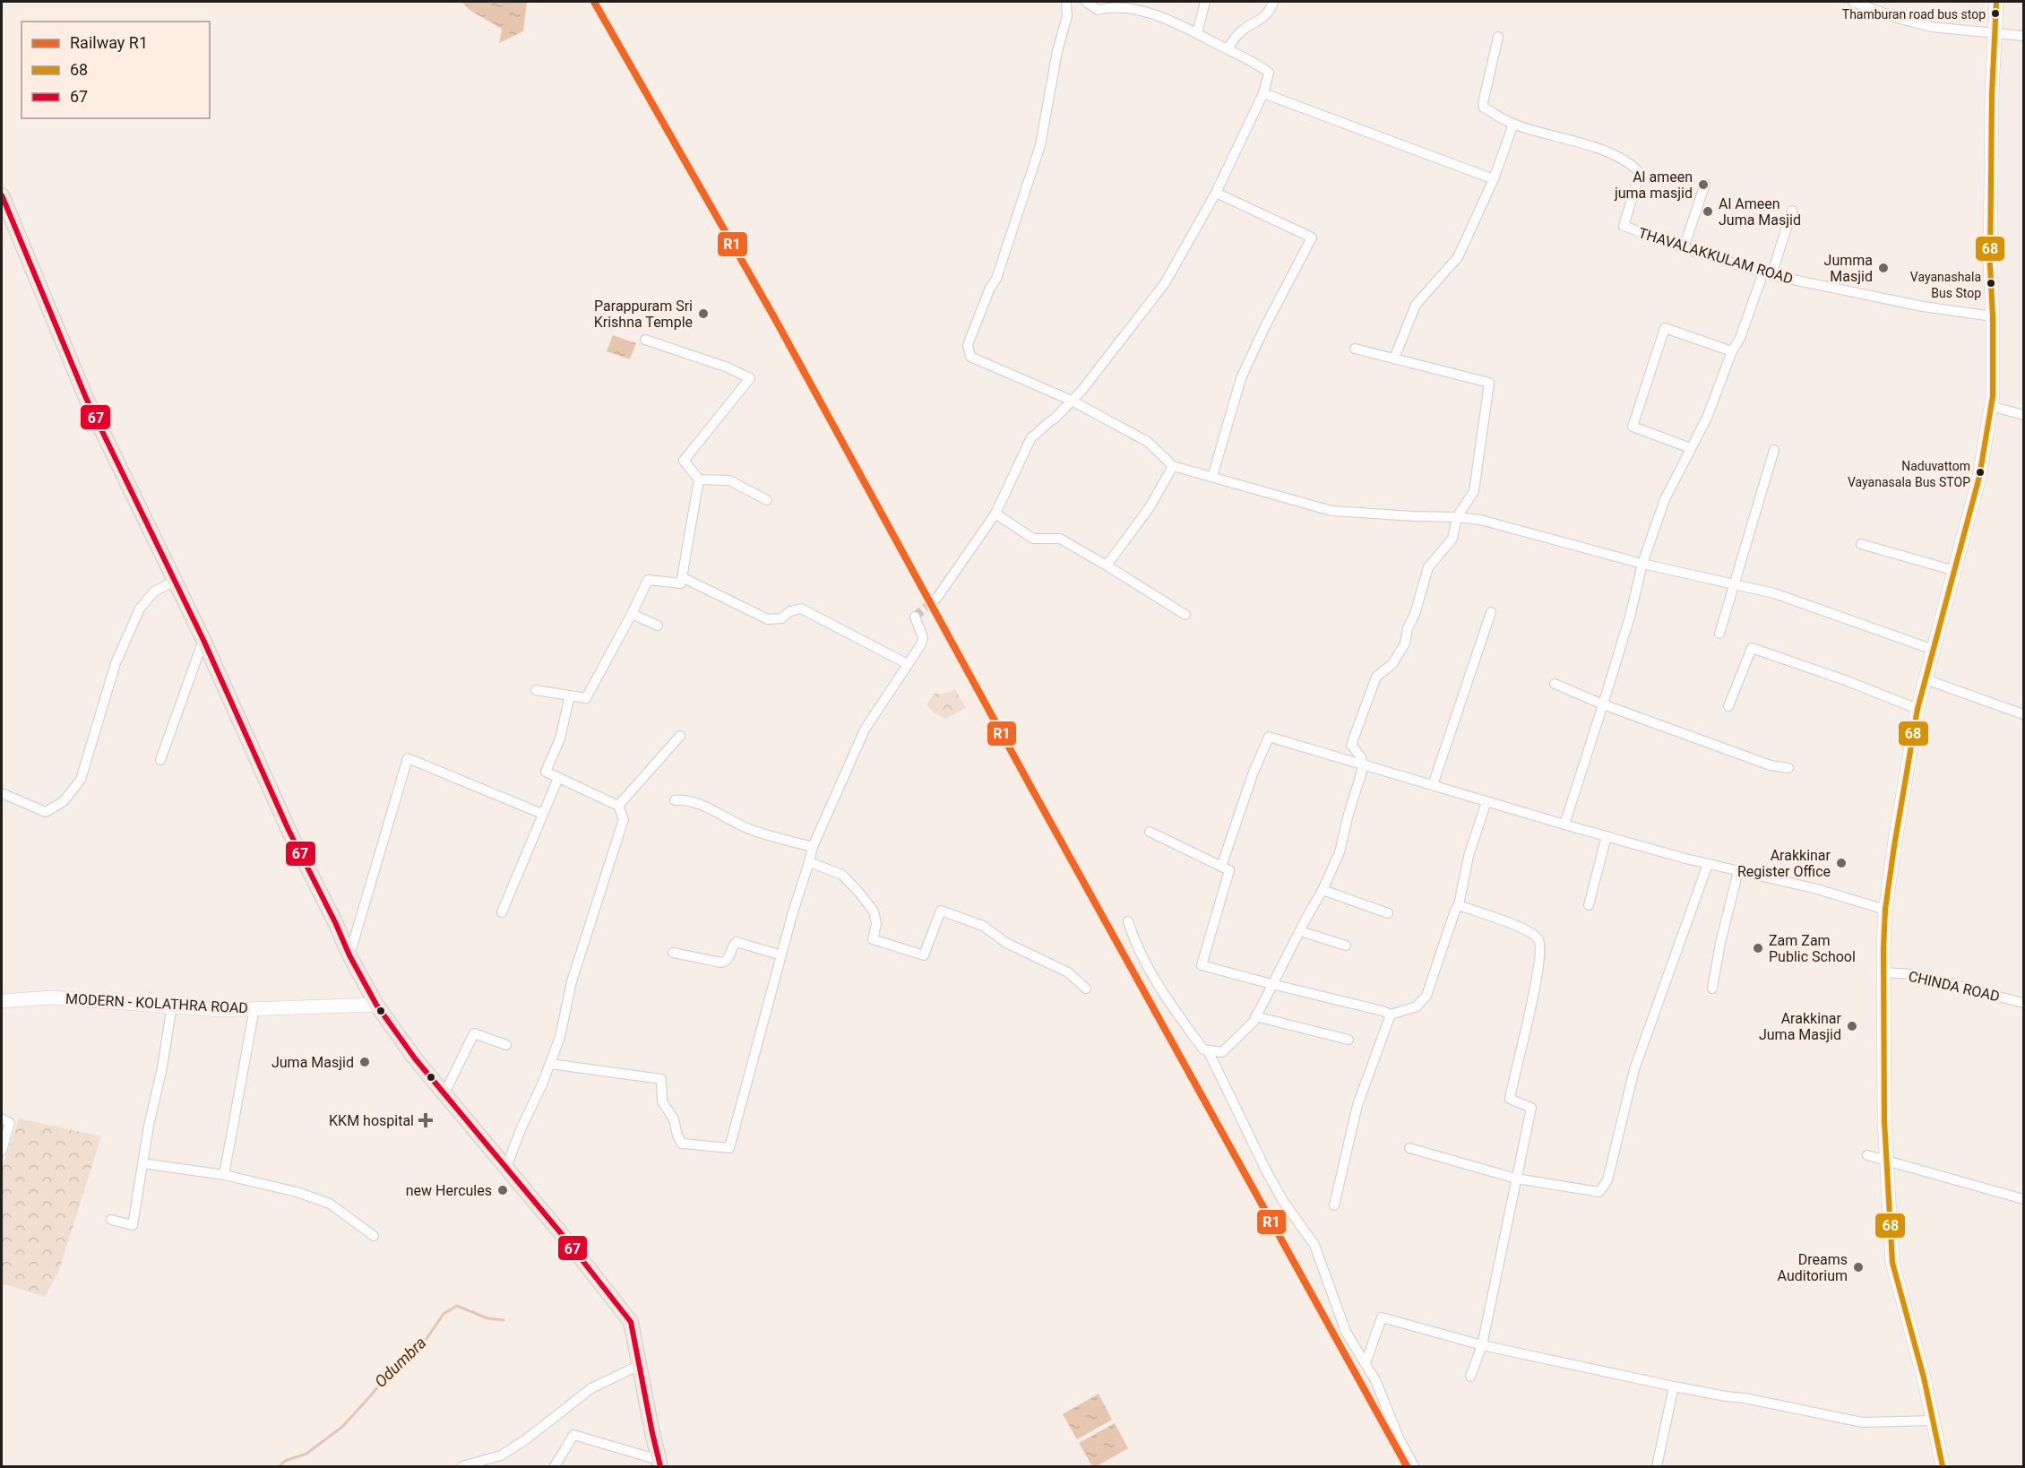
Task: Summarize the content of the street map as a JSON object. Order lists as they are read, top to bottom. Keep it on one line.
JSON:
{"streets":{"main road":["MODERN - KOLATHRA ROAD"],"street":["THAVALAKKULAM ROAD","CHINDA ROAD"]},"water":["Odumbra"],"places":{"other":["Thamburan road bus stop","Al ameen juma masjid","Al Ameen Juma Masjid","Jumma Masjid","Vayanashala Bus Stop","Parappuram Sri Krishna Temple","Naduvattom Vayanasala Bus STOP","Arakkinar Register Office","Zam Zam Public School","Arakkinar Juma Masjid","Juma Masjid","new Hercules","Dreams Auditorium"],"health":["KKM hospital"]},"lines":["rail line R1","transit line 68","transit line 67"],"legend":["Railway R1","68","67"]}
